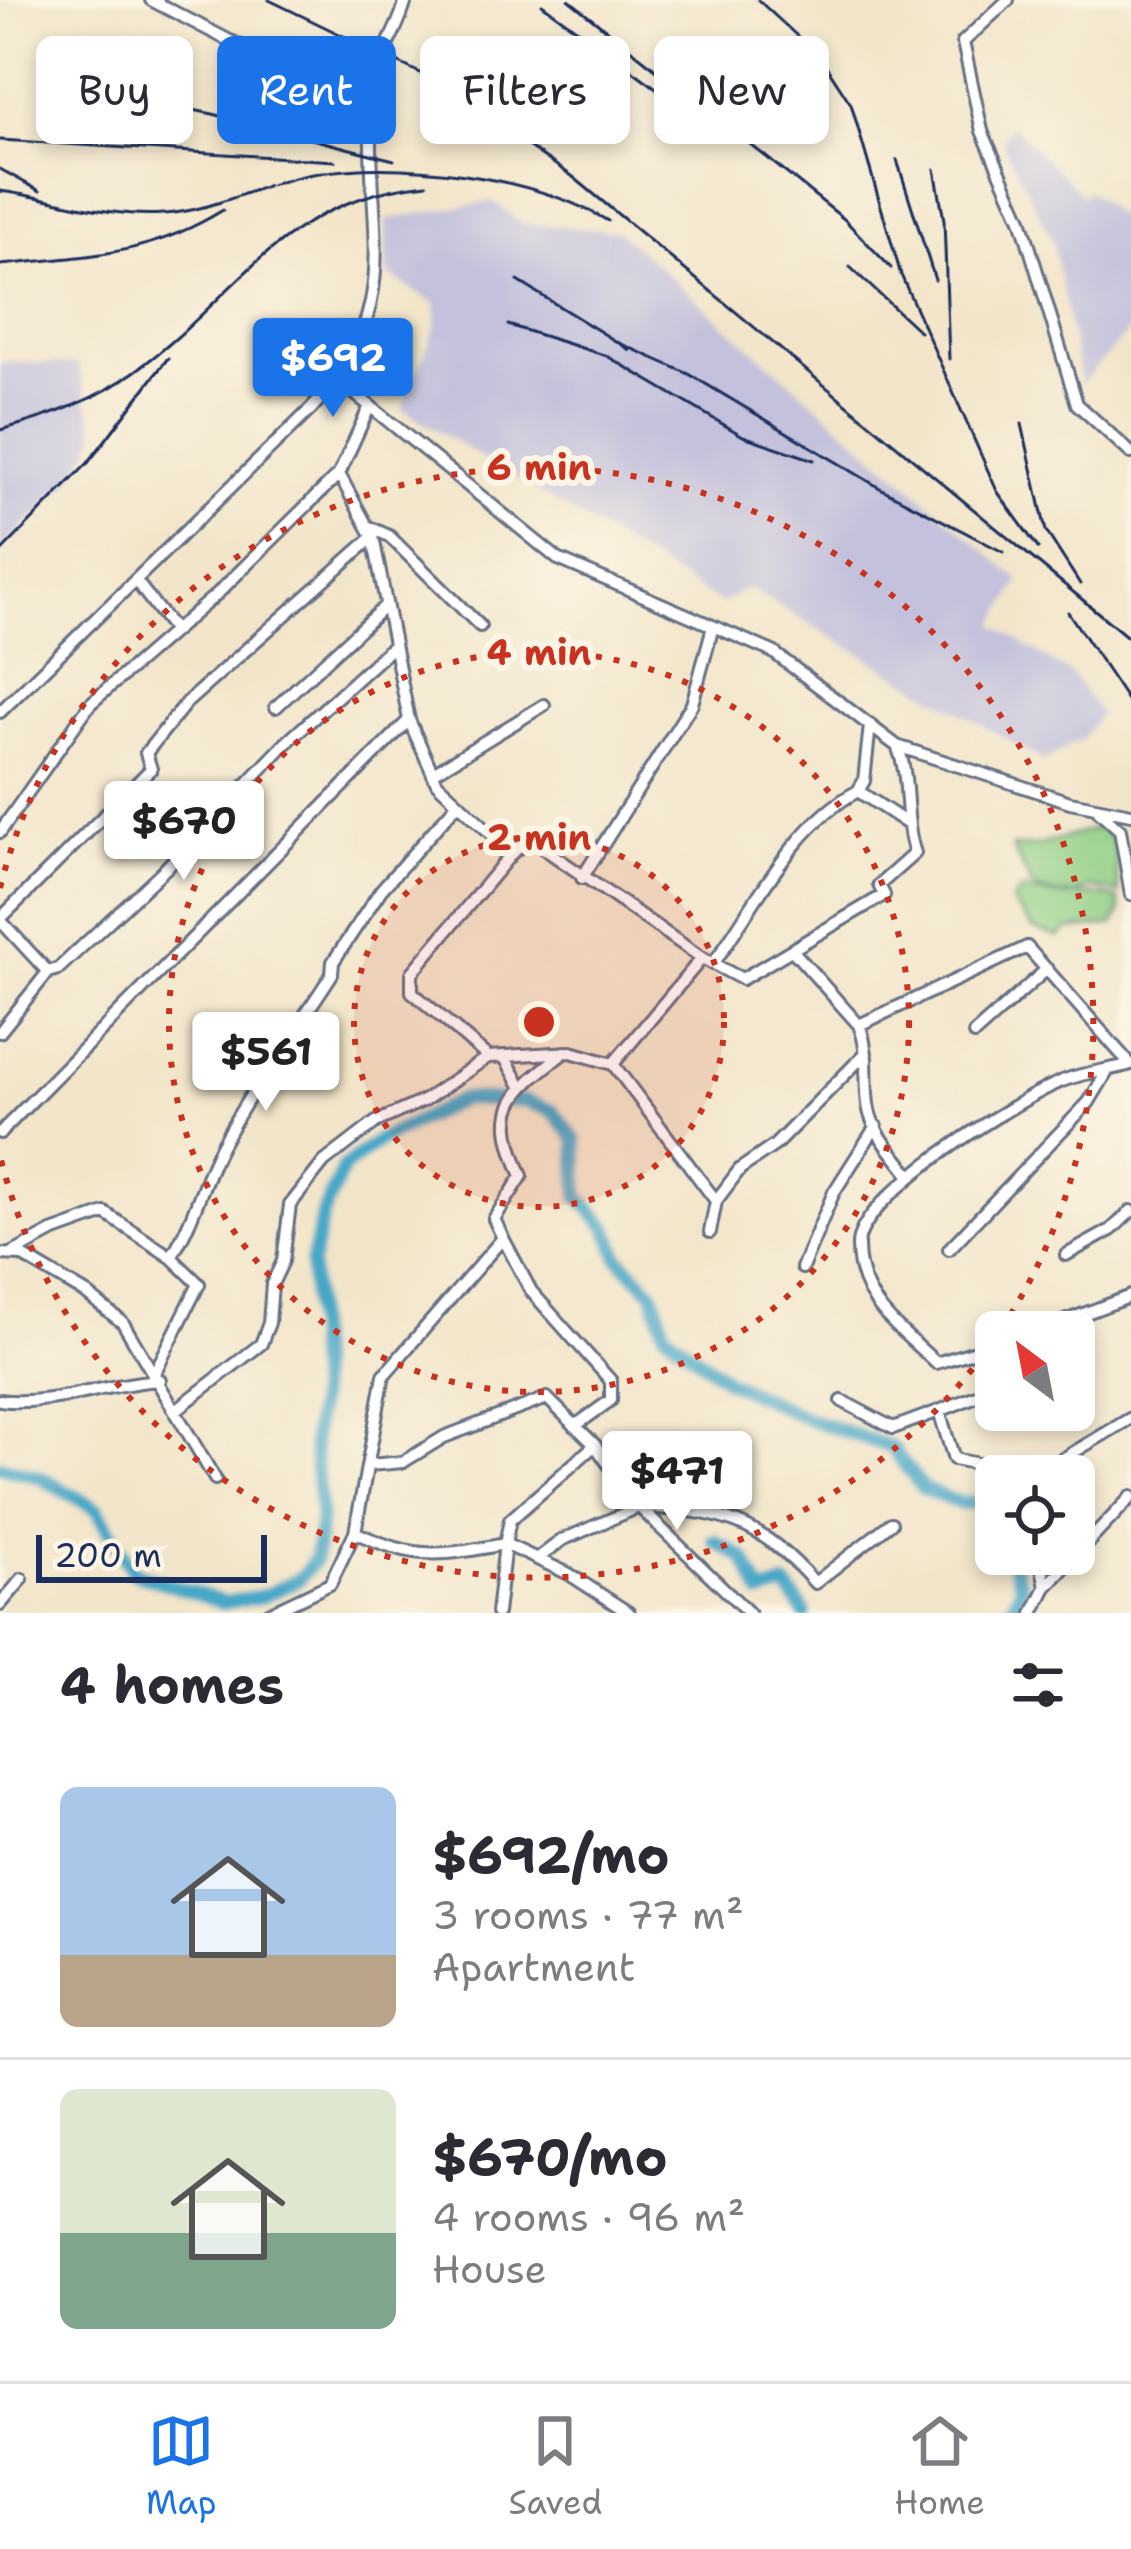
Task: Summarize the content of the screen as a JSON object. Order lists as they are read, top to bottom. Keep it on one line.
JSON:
{"scale_bar":"200 m","north":"top left","page":{"chip":["Buy","Rent","Filters","New"],"price":["$692","$670","$561","$471"],"scale":"200 m","heading":"4 homes","list":[{"name":"$692/mo","note":"3 rooms · 77 m² · Apartment"},{"name":"$670/mo","note":"4 rooms · 96 m² · House"}],"tabs":["Map","Saved","Home"]},"rings":["6 min","4 min","2 min"]}
